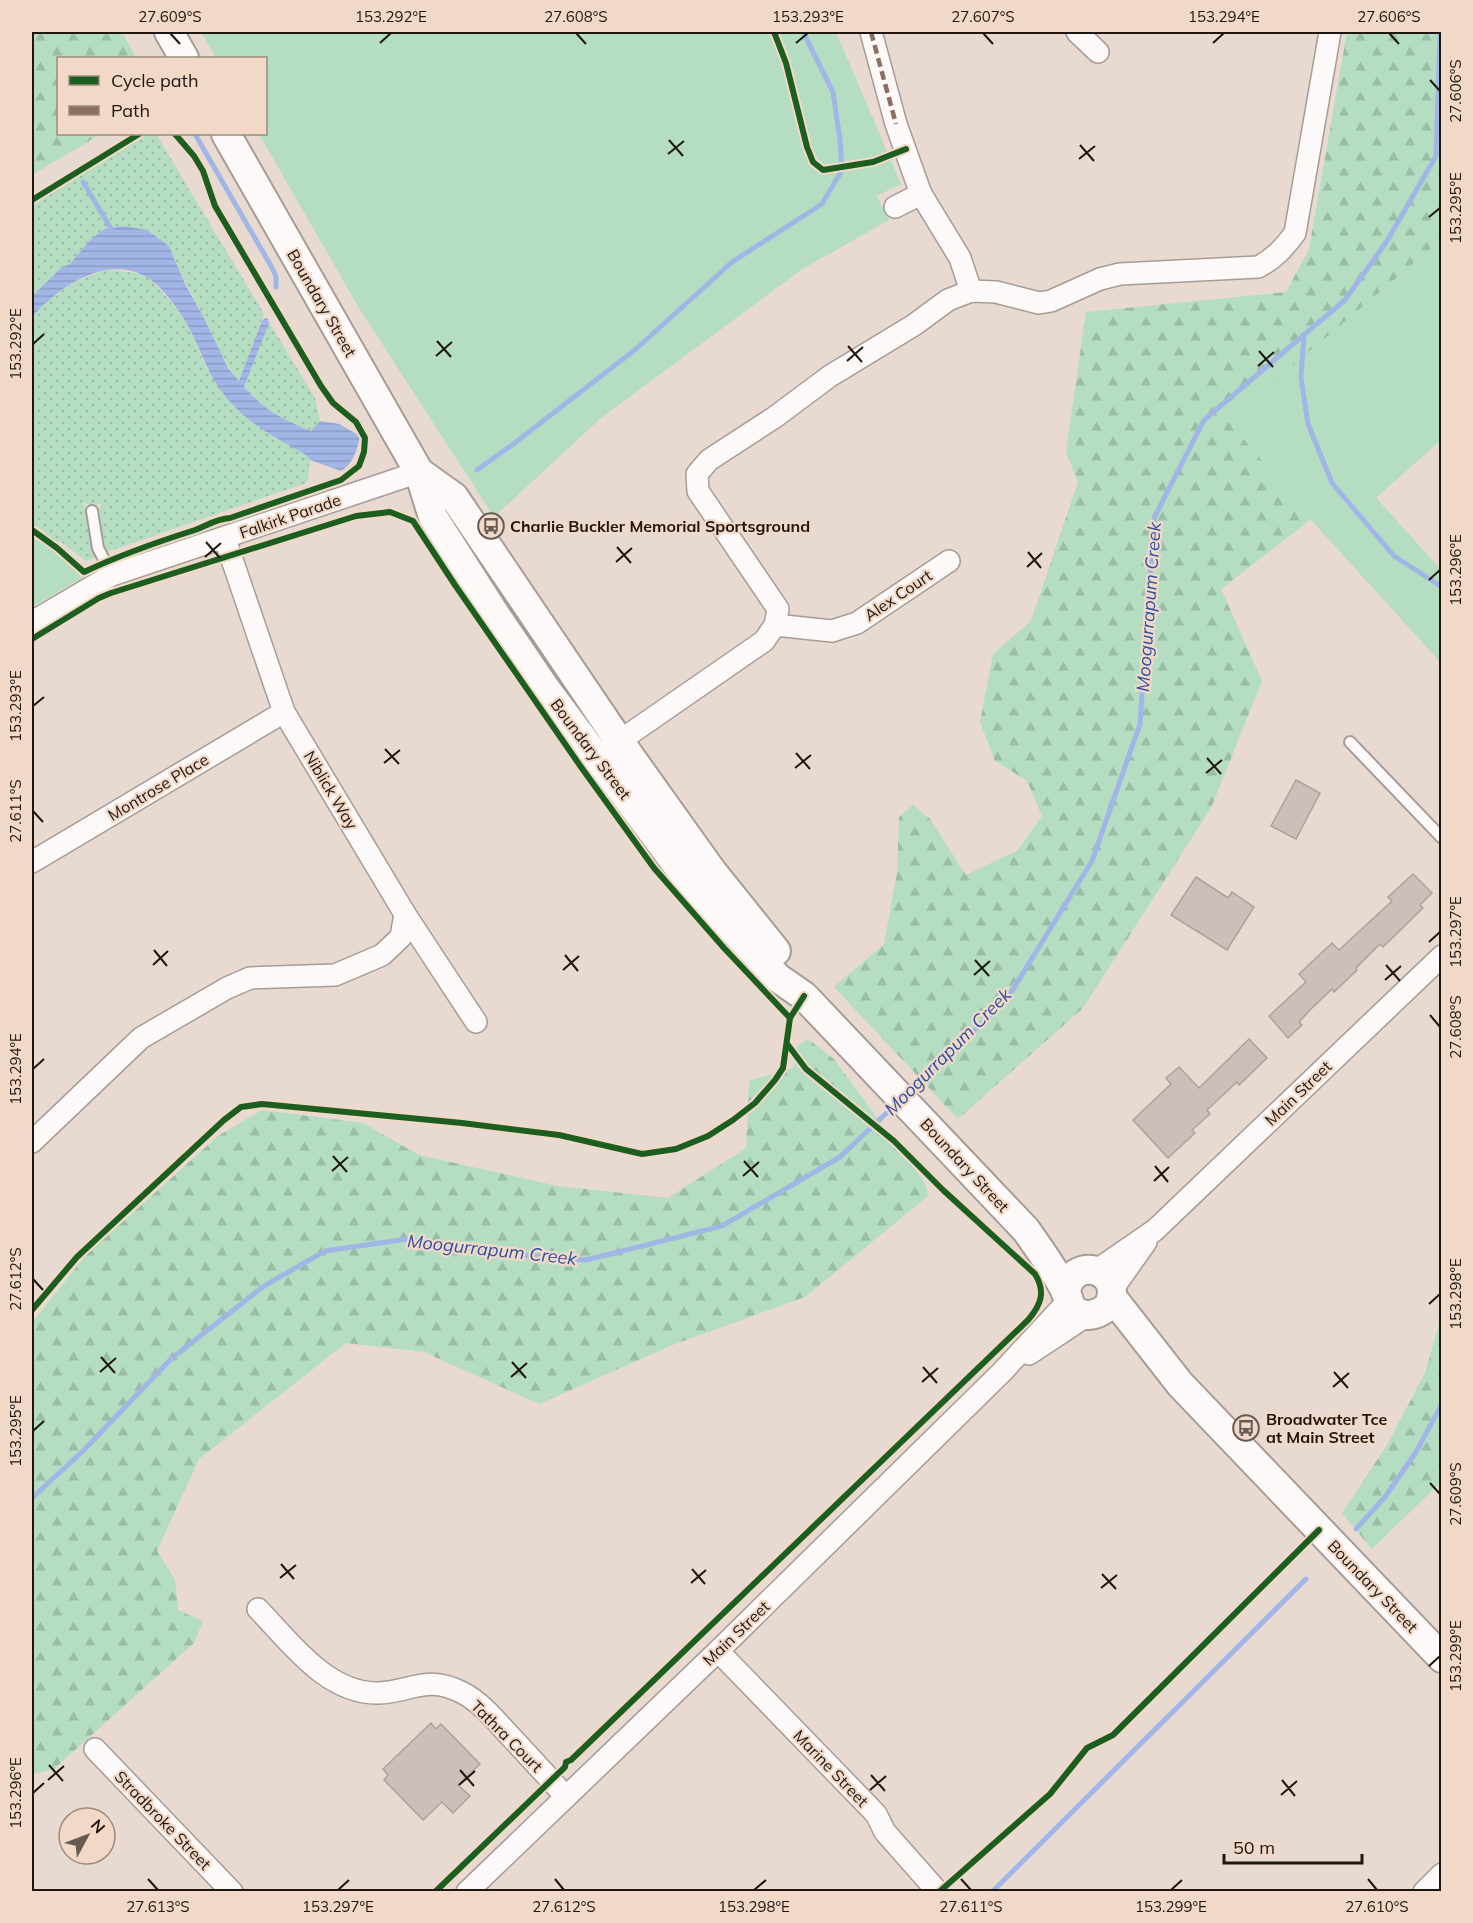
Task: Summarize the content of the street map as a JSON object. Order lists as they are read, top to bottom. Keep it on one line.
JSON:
{"streets":{"street":["Boundary Street","Falkirk Parade","Alex Court","Montrose Place","Niblick Way","Main Street","Tathra Court","Marine Street","Stradbroke Street"]},"crossings":[["Boundary Street","Falkirk Parade"],["Boundary Street","Main Street"],["Falkirk Parade","Niblick Way"],["Montrose Place","Niblick Way"],["Main Street","Tathra Court"],["Main Street","Marine Street"]],"water":["Moogurrapum Creek"],"places":{"bus stop":["Charlie Buckler Memorial Sportsground","Broadwater Tce at Main Street"]},"legend":["Cycle path","Path"],"scale_bar":"50 m","north":"top right","coordinates":["27.609°S","153.292°E","27.608°S","153.293°E","27.607°S","153.294°E","27.606°S","153.295°E","153.296°E","27.611°S","153.297°E","27.612°S","153.298°E","153.299°E","27.613°S","27.610°S"]}
